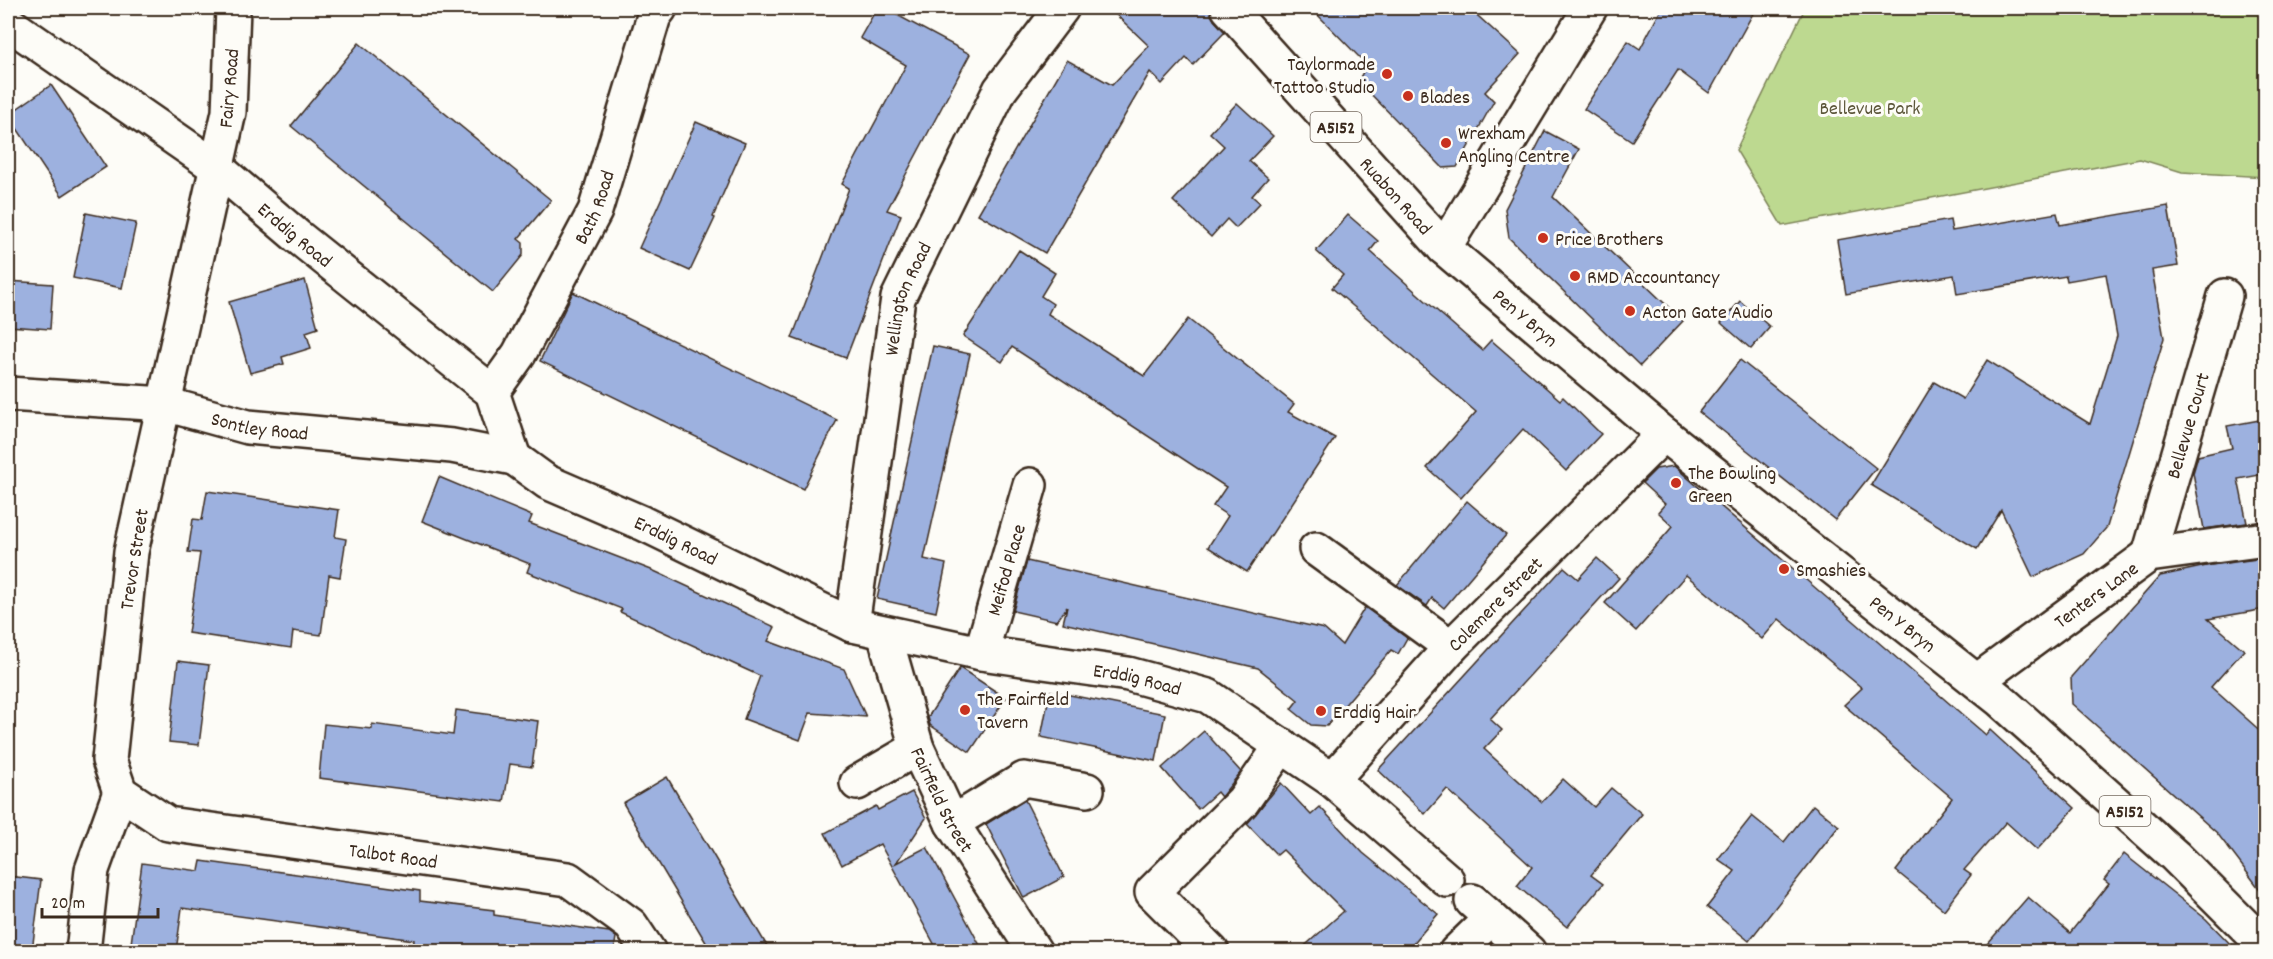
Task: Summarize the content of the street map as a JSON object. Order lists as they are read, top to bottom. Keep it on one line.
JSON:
{"streets":{"street":["Fairy Road","A5152","Ruabon Road","Bath Road","Erddig Road","Wellington Road","Pen Y Bryn","Sontley Road","Bellevue Court","Trevor Street","Meifod Place","Tenters Lane","Colemere Street","Fairfield Street","Talbot Road"]},"crossings":[["Fairy Road","Erddig Road"],["Fairy Road","Trevor Street"],["Ruabon Road","Pen Y Bryn"],["Bath Road","Erddig Road"],["Erddig Road","Wellington Road"],["Erddig Road","Sontley Road"],["Erddig Road","Trevor Street"],["Erddig Road","Meifod Place"],["Erddig Road","Colemere Street"],["Erddig Road","Fairfield Street"],["Pen Y Bryn","Tenters Lane"],["Pen Y Bryn","Colemere Street"],["Sontley Road","Trevor Street"],["Bellevue Court","Tenters Lane"],["Trevor Street","Talbot Road"]],"parks":["Bellevue Park"],"places":["Taylormade Tattoo Studio","Blades","Wrexham Angling Centre","Price Brothers","RMD Accountancy","Acton Gate Audio","The Bowling Green","Smashies","The Fairfield Tavern","Erddig Hair"],"scale_bar":"20 m"}
